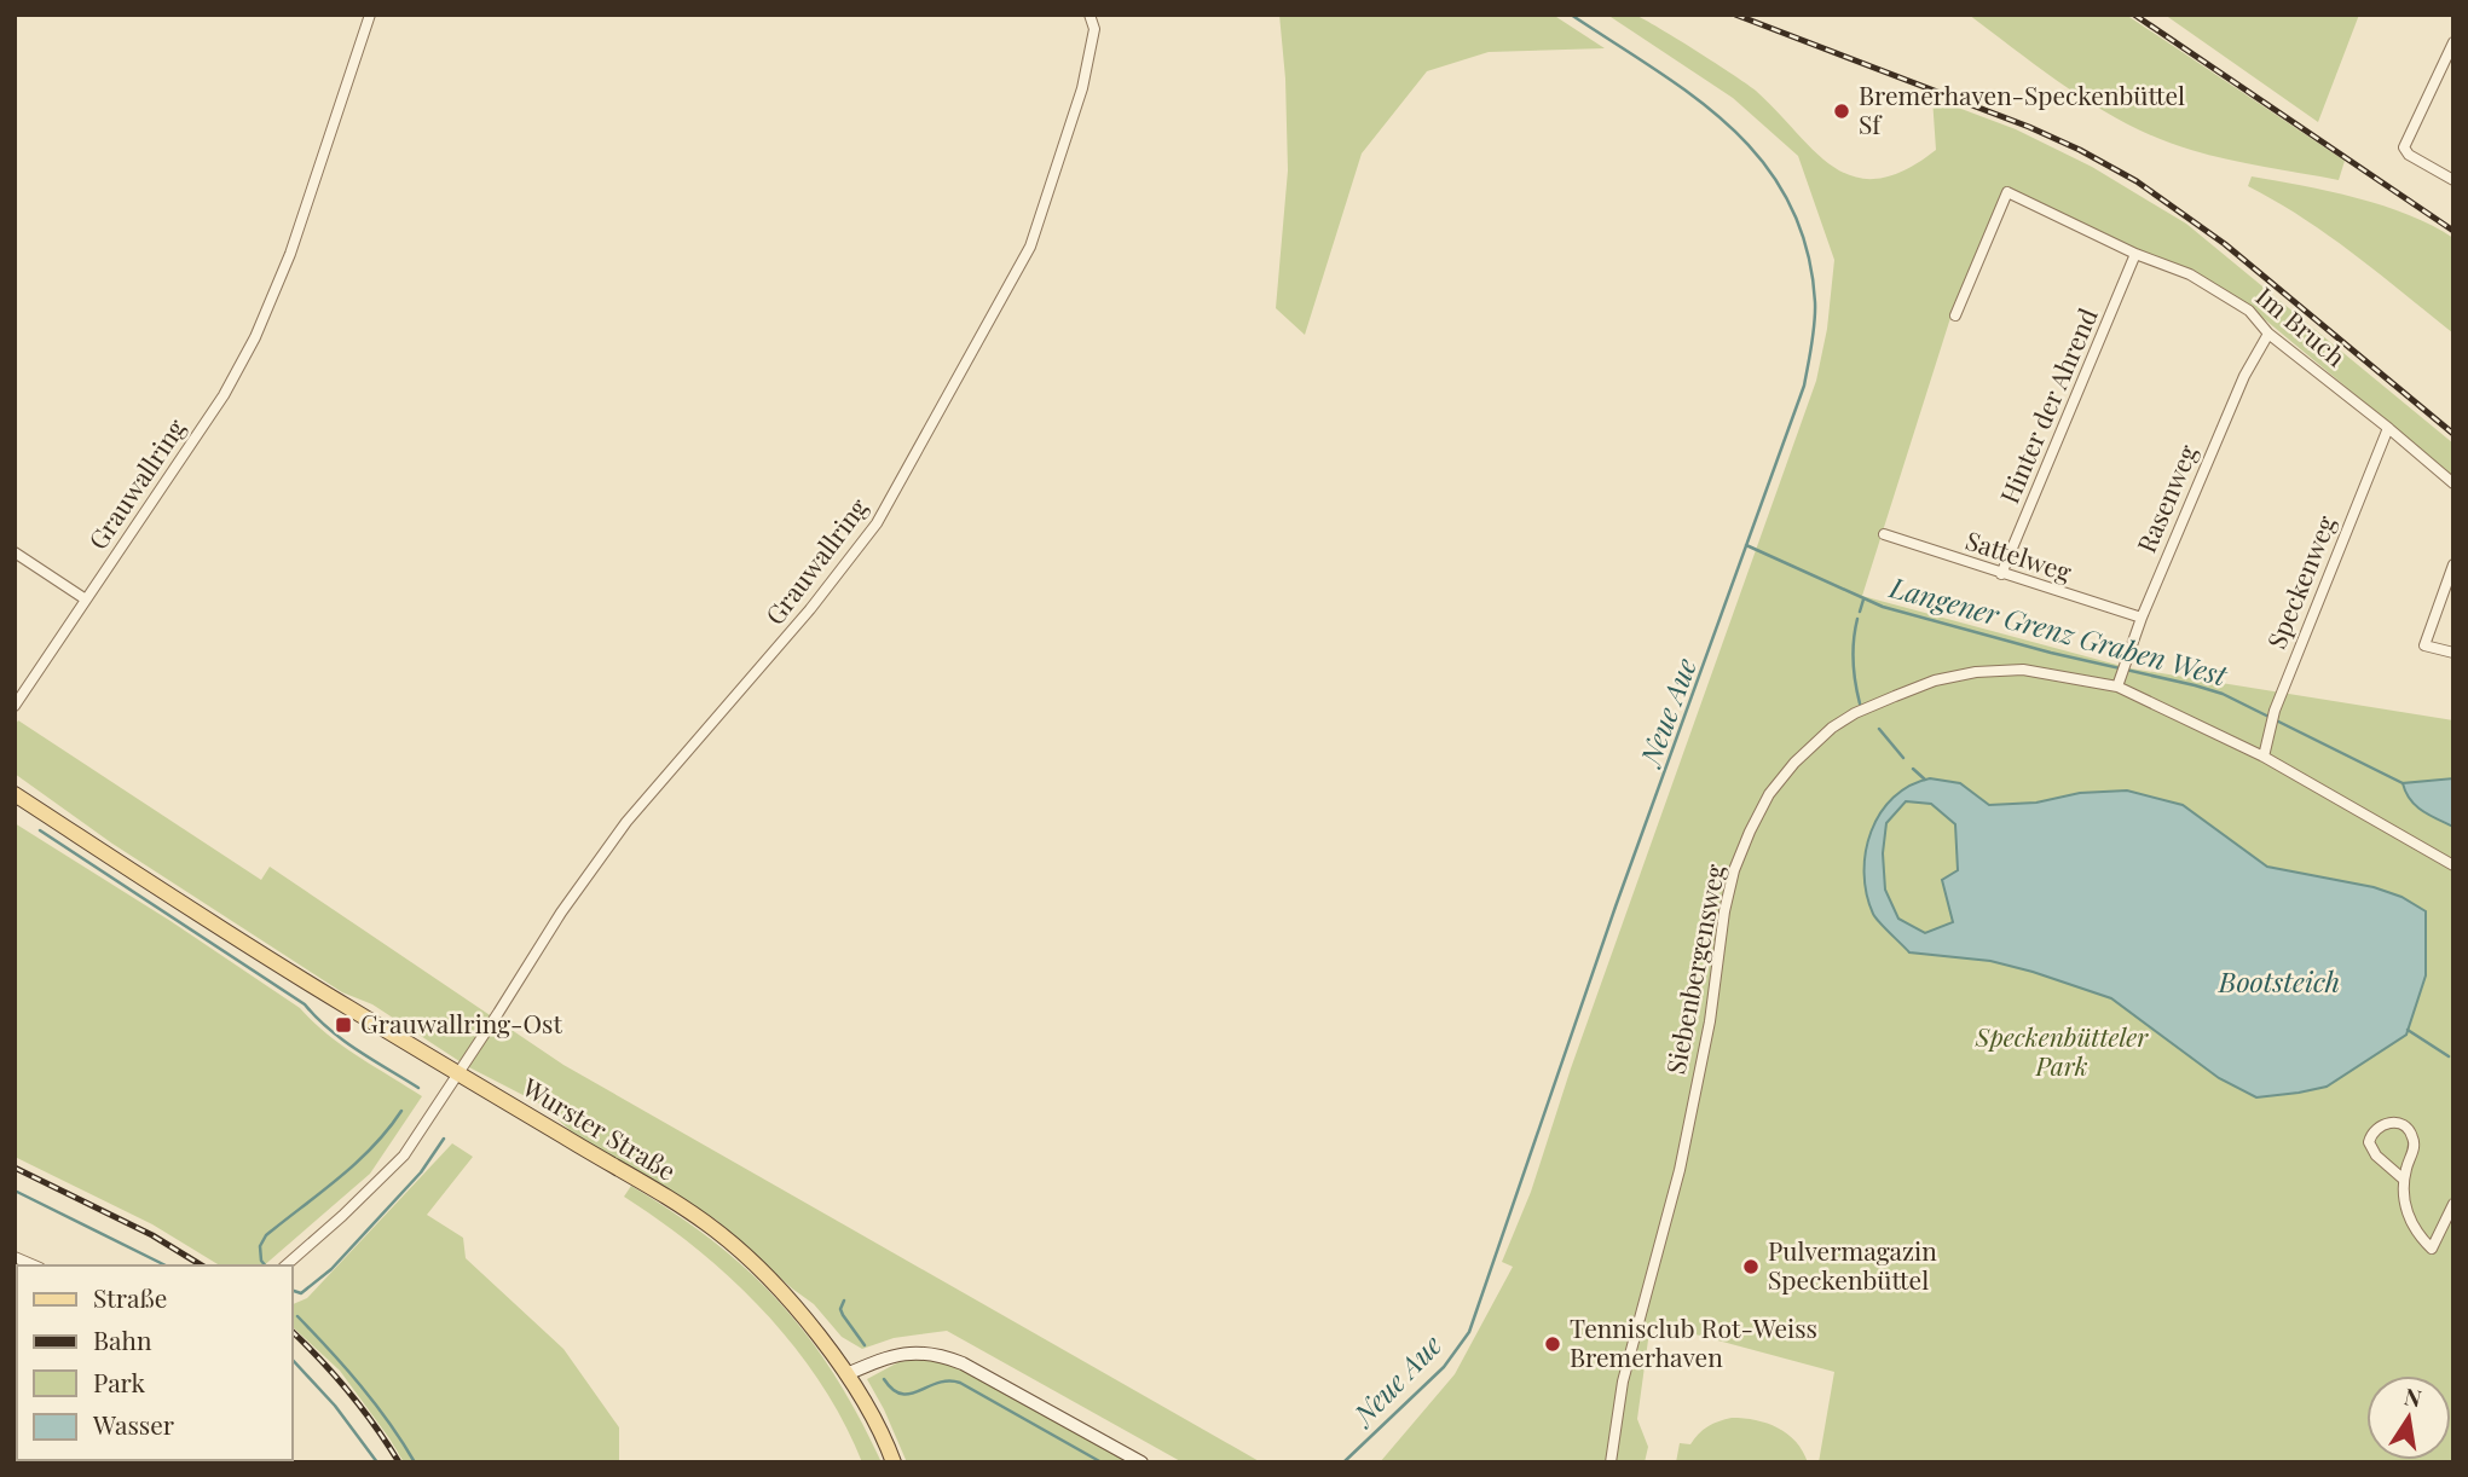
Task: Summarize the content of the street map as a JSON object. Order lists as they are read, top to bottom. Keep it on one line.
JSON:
{"streets":{"main road":["Wurster Straße"],"street":["Im Bruch","Hinter der Ahrend","Grauwallring","Rasenweg","Sattelweg","Speckenweg","Siebenbergensweg"]},"crossings":[["Im Bruch","Hinter der Ahrend"],["Im Bruch","Rasenweg"],["Im Bruch","Speckenweg"],["Hinter der Ahrend","Sattelweg"],["Grauwallring","Wurster Straße"],["Rasenweg","Sattelweg"],["Rasenweg","Siebenbergensweg"],["Speckenweg","Siebenbergensweg"]],"water":["Langener Grenz Graben West","Neue Aue","Bootsteich"],"parks":["Speckenbütteler Park"],"places":{"other":["Bremerhaven-Speckenbüttel Sf","Pulvermagazin Speckenbüttel","Tennisclub Rot-Weiss Bremerhaven"],"transit":["Grauwallring-Ost"]},"legend":["Straße","Bahn","Park","Wasser"],"north":"top"}
